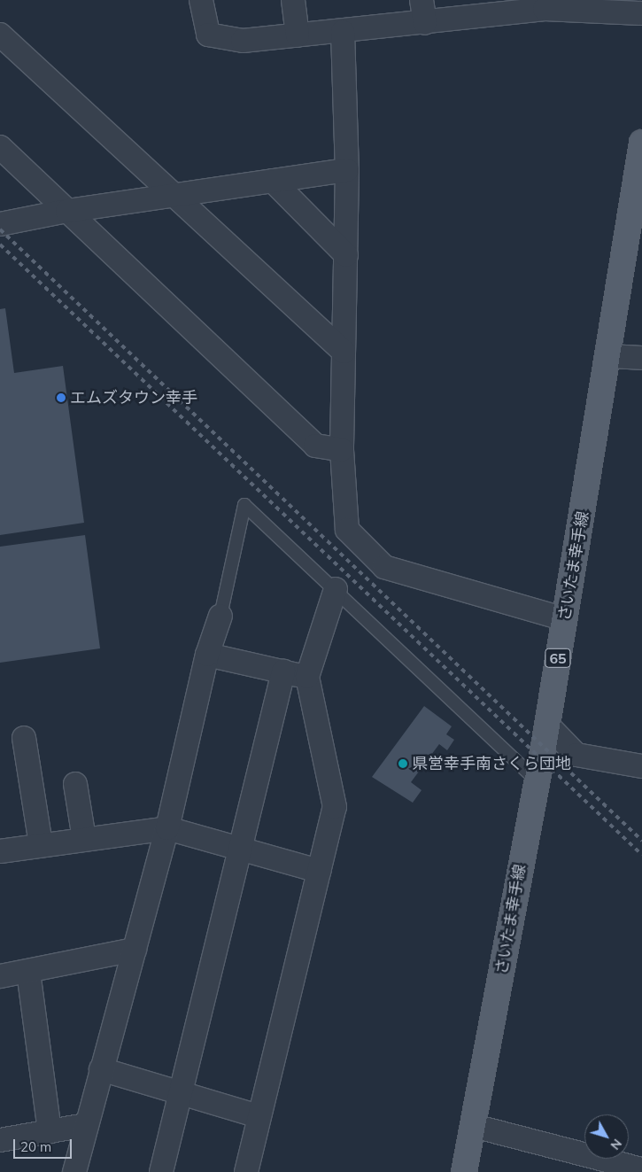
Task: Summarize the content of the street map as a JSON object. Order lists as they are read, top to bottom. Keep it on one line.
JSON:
{"streets":{"main road":["さいたま幸手線","65"]},"places":["エムズタウン幸手","県営幸手南さくら団地"],"scale_bar":"20 m","north":"bottom right"}
